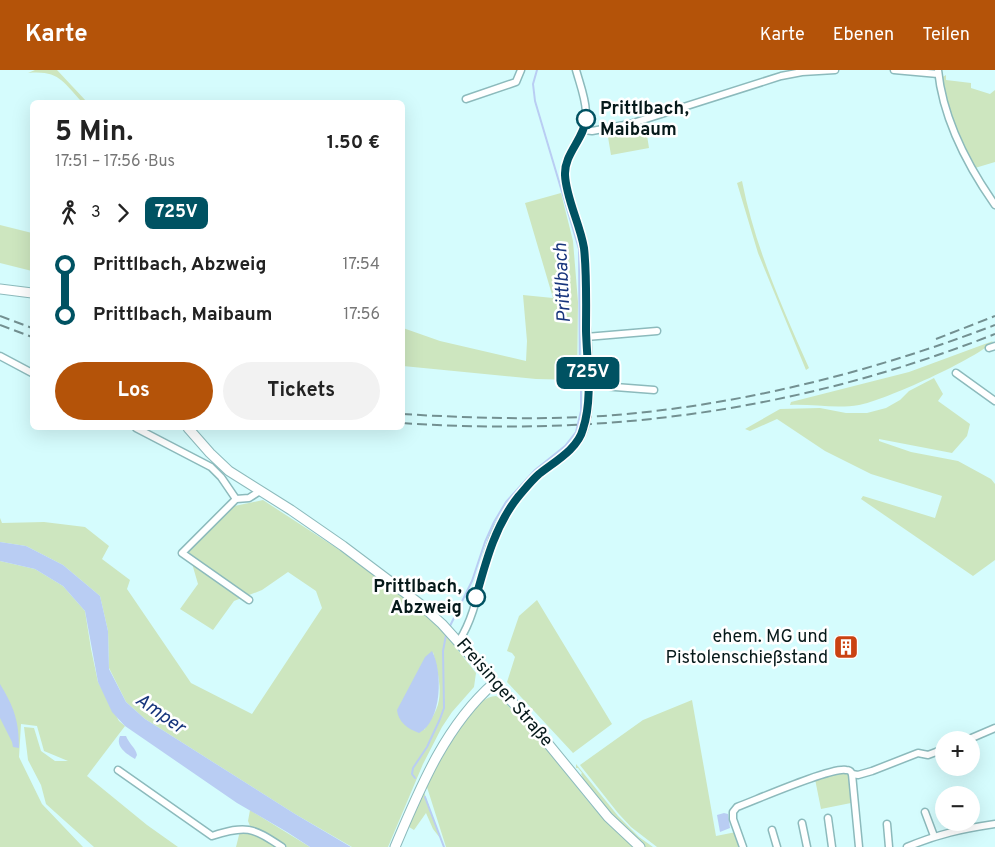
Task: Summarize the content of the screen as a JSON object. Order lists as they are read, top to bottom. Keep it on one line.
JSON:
{"streets":{"main road":["Freisinger Straße"]},"water":["Prittlbach","Amper"],"places":{"other":["Prittlbach, Maibaum","Prittlbach, Abzweig"],"building":["ehem. MG und Pistolenschießstand"]},"lines":["bus line 725V"],"page":{"header":"Karte","nav":["Karte","Ebenen","Teilen"],"on_map":"725V","heading":["5 Min.","17:51 – 17:56 · Bus","1.50 €"],"legs":["3","725V"],"list":[{"name":"Prittlbach, Abzweig","value":"17:54"},{"name":"Prittlbach, Maibaum","value":"17:56"}],"buttons":["Los","Tickets"],"map_buttons":["+","−"]}}
